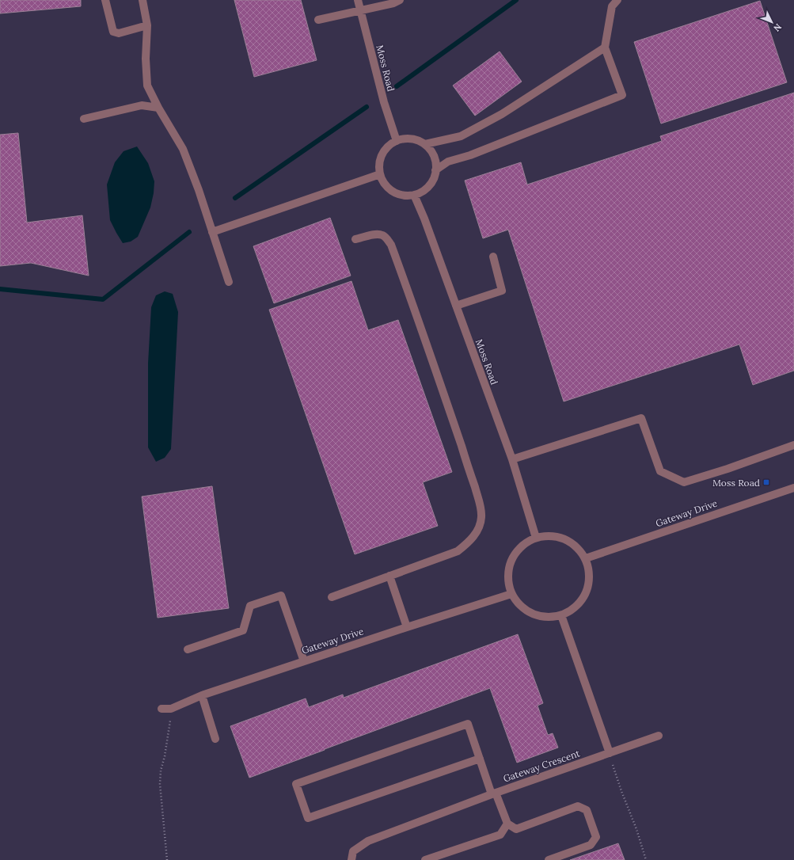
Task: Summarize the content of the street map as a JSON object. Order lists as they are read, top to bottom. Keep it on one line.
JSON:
{"streets":{"street":["Moss Road","Gateway Drive","Gateway Crescent"]},"crossings":[["Moss Road","Gateway Drive"]],"places":{"transit":["Moss Road"]},"north":"bottom right"}
